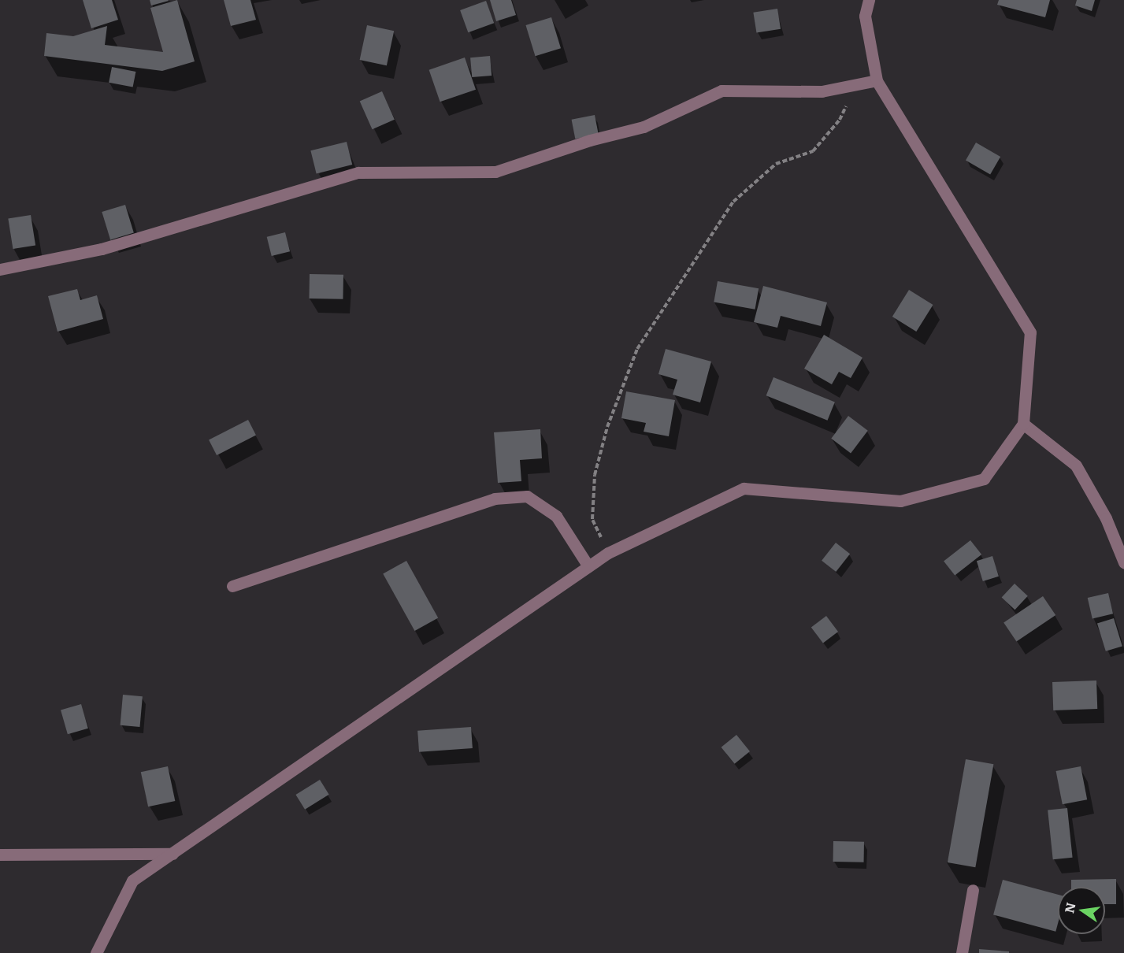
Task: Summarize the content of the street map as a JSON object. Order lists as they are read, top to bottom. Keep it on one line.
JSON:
{"north":"left"}
